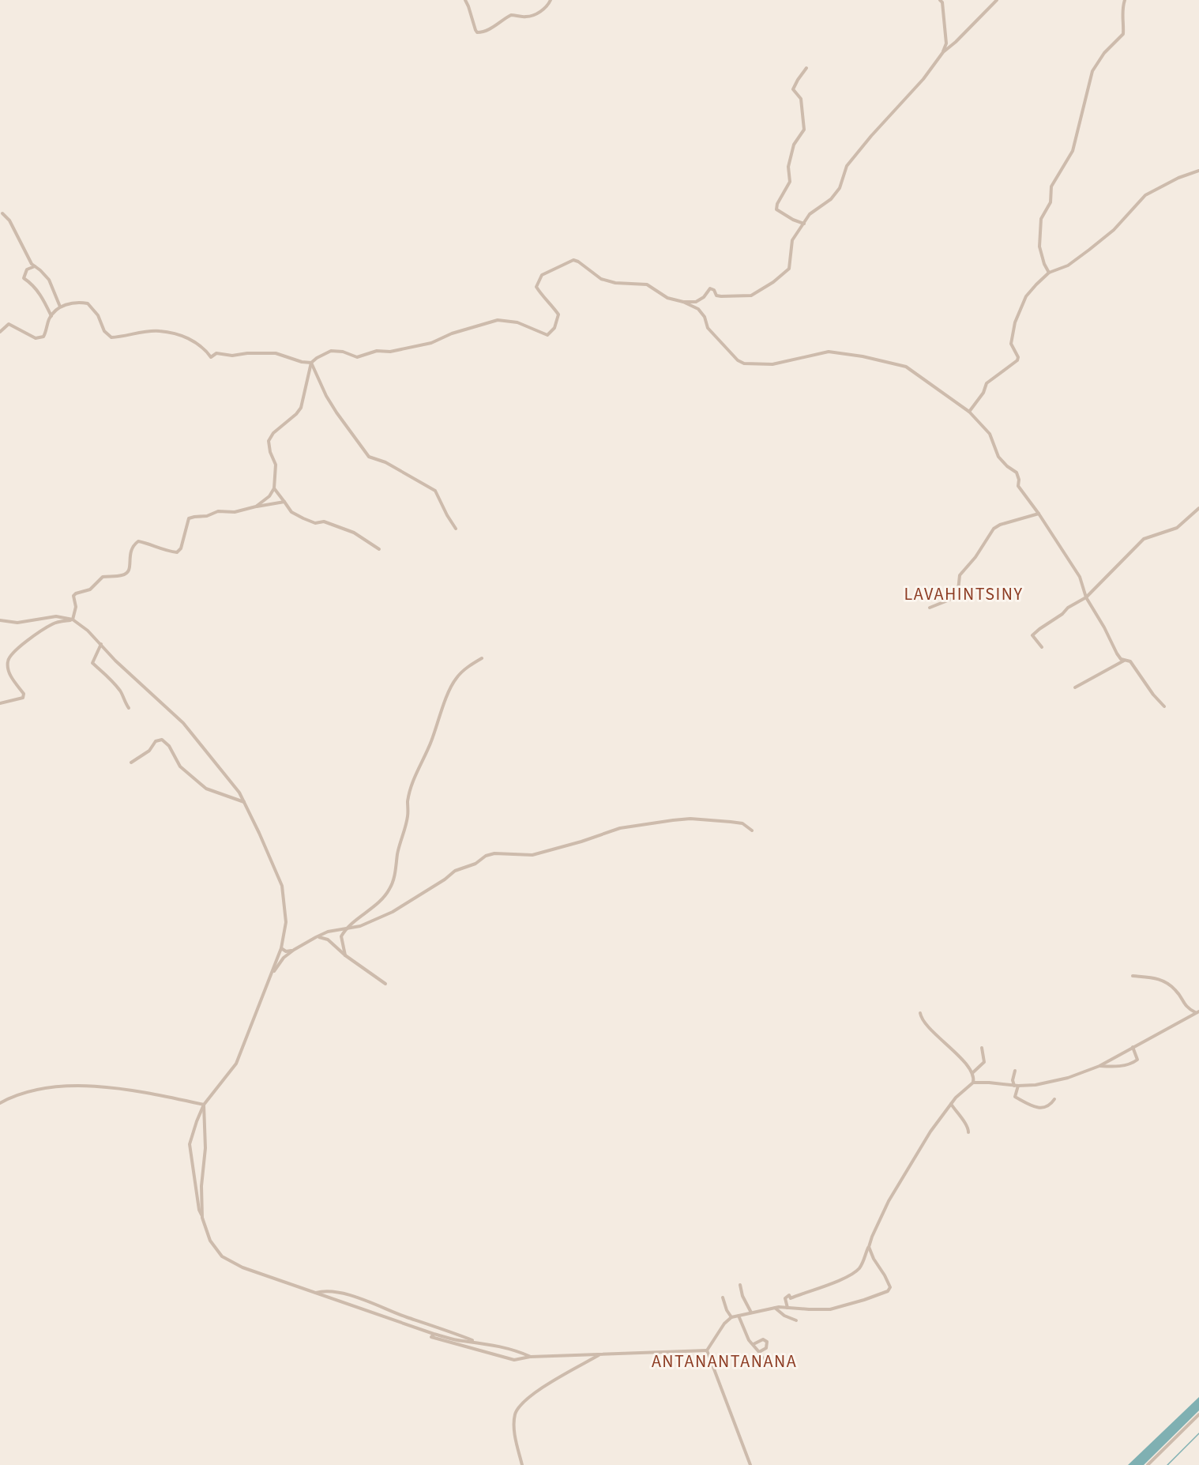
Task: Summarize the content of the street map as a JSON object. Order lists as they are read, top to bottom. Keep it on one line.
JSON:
{"districts":["LAVAHINTSINY","ANTANANTANANA"]}
